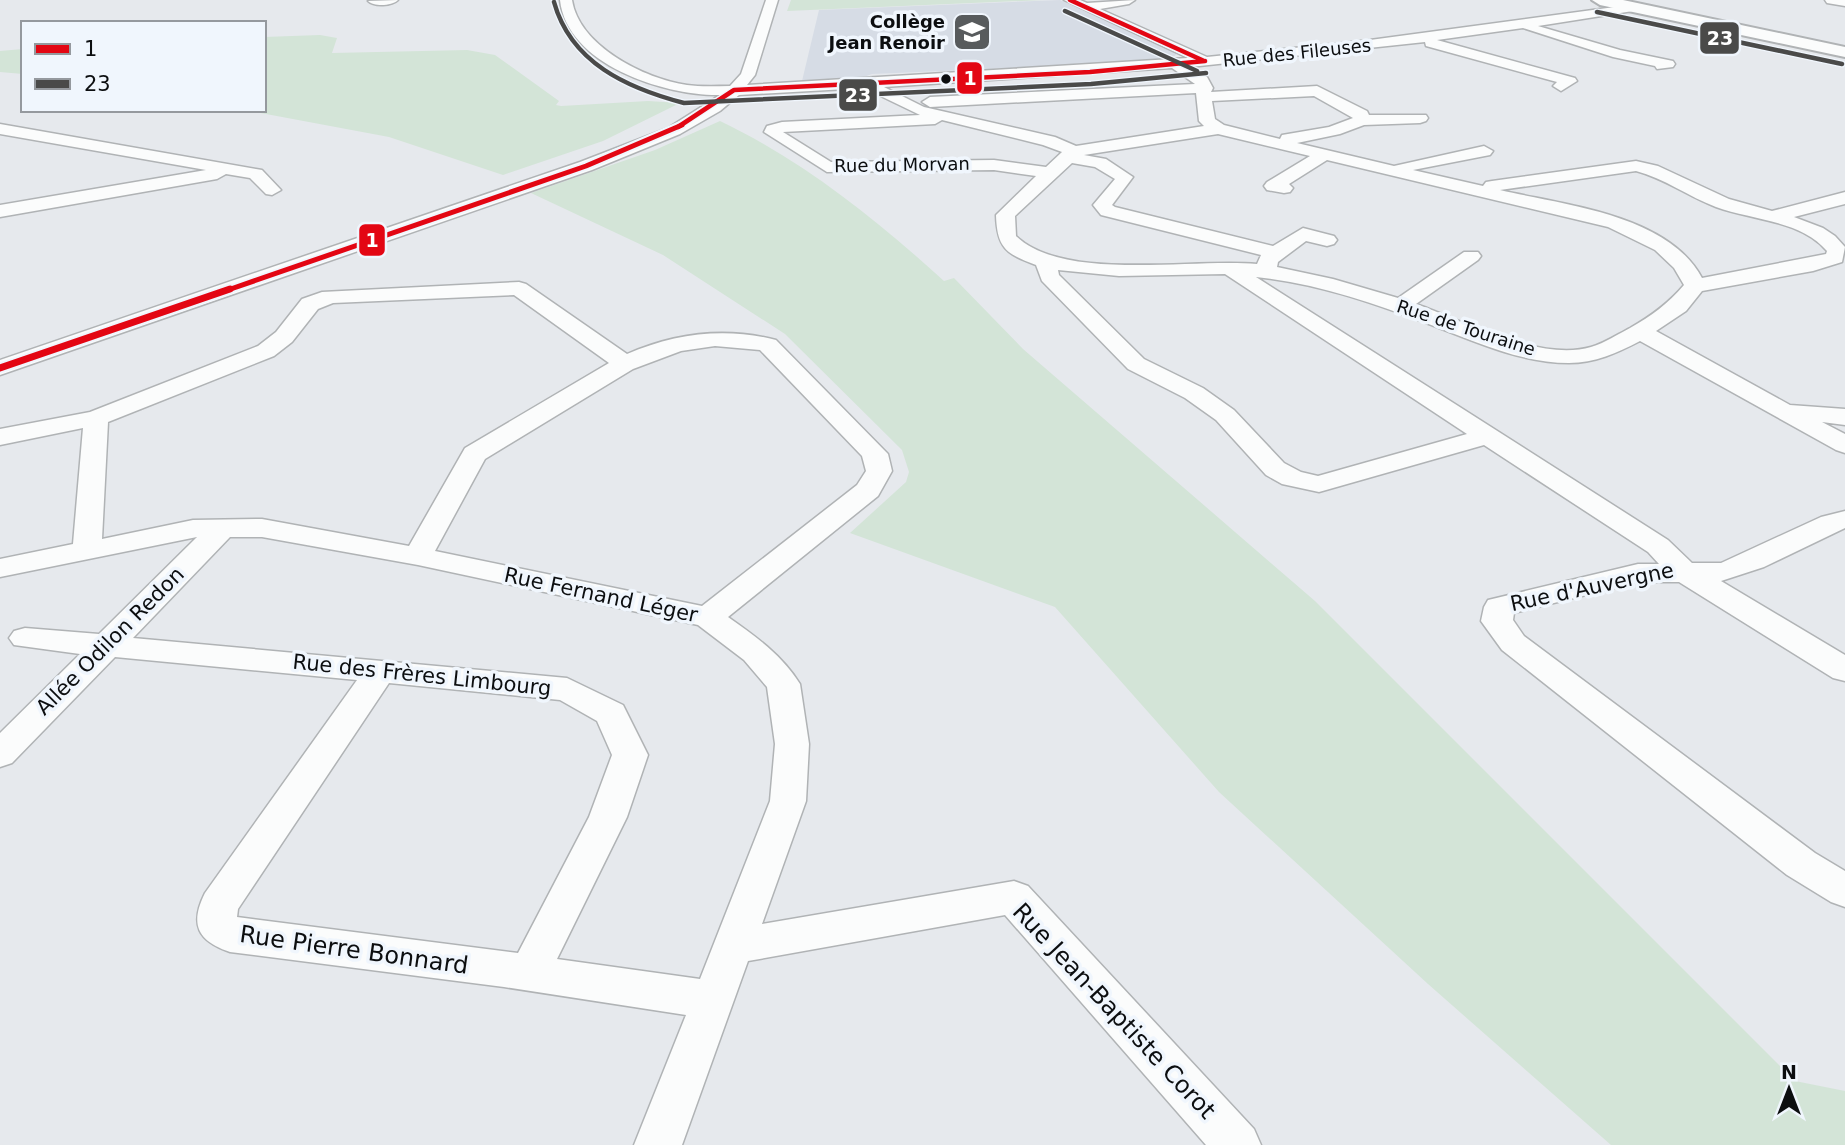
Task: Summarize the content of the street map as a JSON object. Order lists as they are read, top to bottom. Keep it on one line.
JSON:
{"streets":{"street":["Rue des Fileuses","Rue du Morvan","Rue de Touraine","Rue d'Auvergne","Rue Fernand Léger","Allée Odilon Redon","Rue des Frères Limbourg","Rue Pierre Bonnard","Rue Jean-Baptiste Corot"]},"crossings":[["Rue du Morvan","Rue de Touraine"],["Rue de Touraine","Rue d'Auvergne"],["Rue Fernand Léger","Allée Odilon Redon"],["Rue Fernand Léger","Rue Pierre Bonnard"],["Rue Fernand Léger","Rue Jean-Baptiste Corot"],["Allée Odilon Redon","Rue des Frères Limbourg"],["Rue des Frères Limbourg","Rue Pierre Bonnard"]],"places":{"school or university":["Collège Jean Renoir"]},"lines":["transit line 1","transit line 23"],"legend":["1","23"],"north":"top"}
